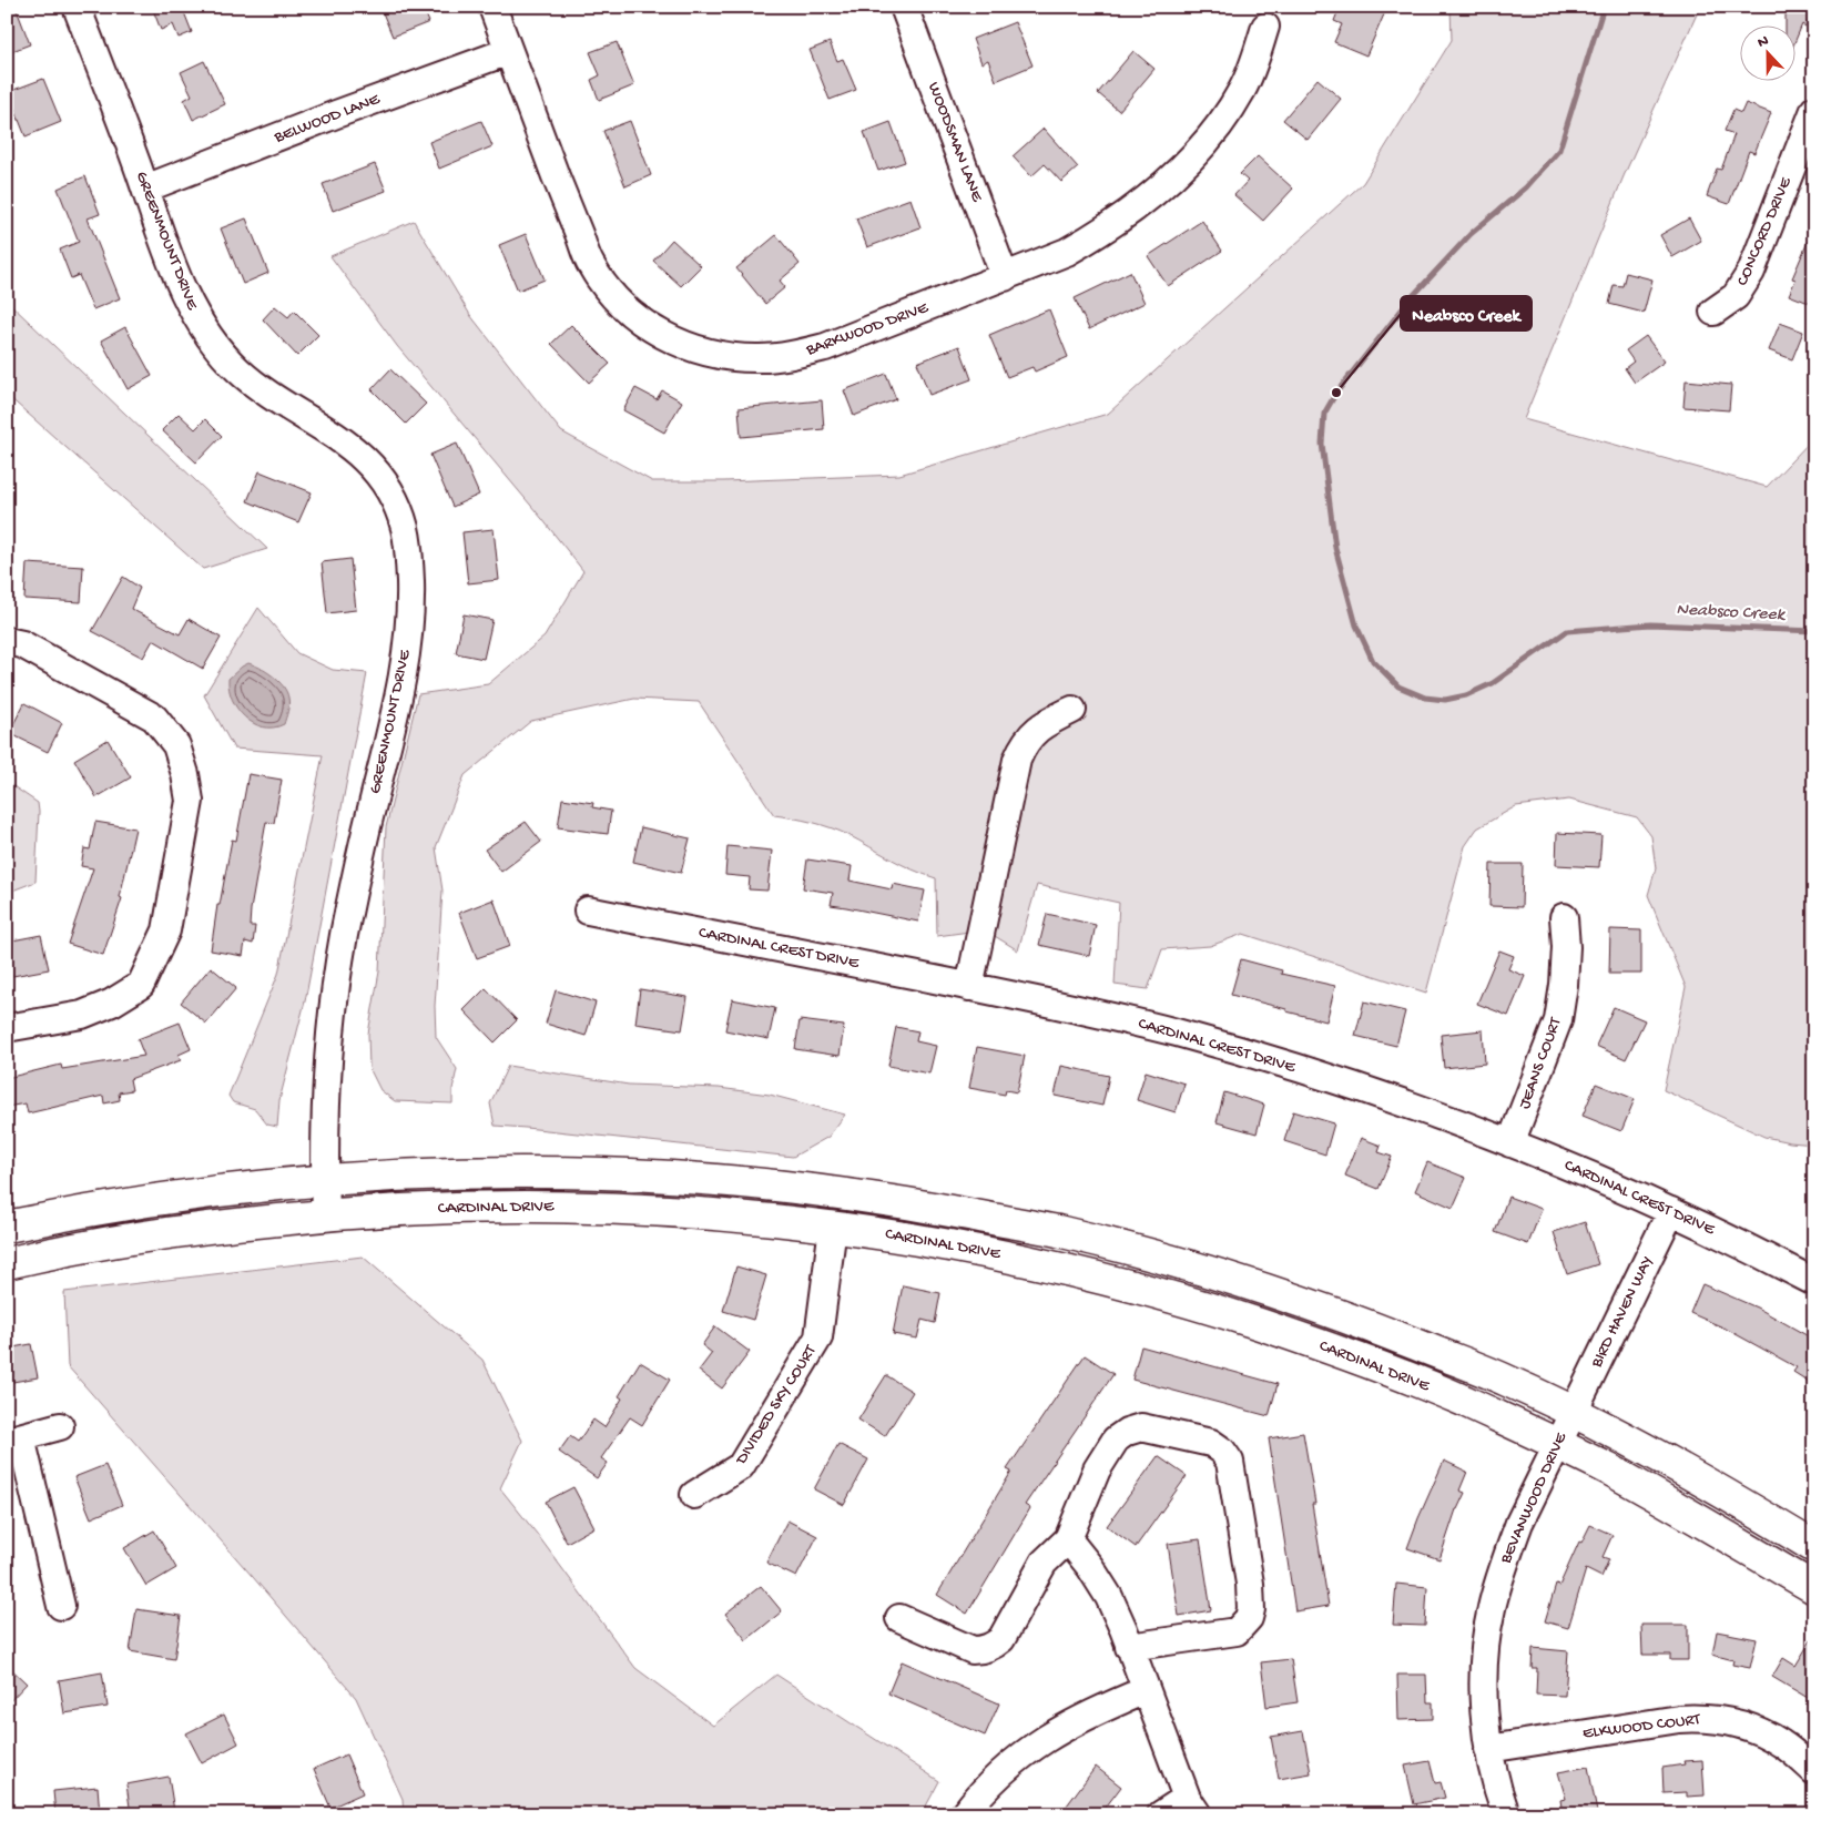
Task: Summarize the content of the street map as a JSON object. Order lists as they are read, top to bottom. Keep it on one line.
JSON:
{"streets":{"main road":["CARDINAL DRIVE"],"street":["BELWOOD LANE","WOODSMAN LANE","CONCORD DRIVE","GREENMOUNT DRIVE","BARKWOOD DRIVE","CARDINAL CREST DRIVE","JEANS COURT","BIRD HAVEN WAY","DIVIDED SKY COURT","BEVANWOOD DRIVE","ELKWOOD COURT"]},"crossings":[["BELWOOD LANE","GREENMOUNT DRIVE"],["BELWOOD LANE","BARKWOOD DRIVE"],["WOODSMAN LANE","BARKWOOD DRIVE"],["GREENMOUNT DRIVE","CARDINAL DRIVE"],["CARDINAL CREST DRIVE","JEANS COURT"],["CARDINAL CREST DRIVE","BIRD HAVEN WAY"],["CARDINAL DRIVE","BIRD HAVEN WAY"],["CARDINAL DRIVE","DIVIDED SKY COURT"],["CARDINAL DRIVE","BEVANWOOD DRIVE"],["BIRD HAVEN WAY","BEVANWOOD DRIVE"],["BEVANWOOD DRIVE","ELKWOOD COURT"]],"water":["Neabsco Creek"],"places":["Neabsco Creek"],"north":"top"}
